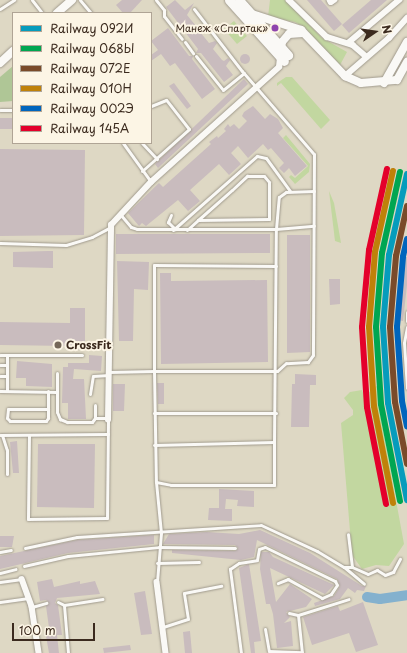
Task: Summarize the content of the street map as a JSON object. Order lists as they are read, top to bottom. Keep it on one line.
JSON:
{"places":["Манеж «Спартак»","CrossFit"],"lines":["rail line 145А","rail line 010Н","rail line 068Ы","rail line 092И","rail line 072Е","rail line 002Э"],"legend":["Railway 092И","Railway 068Ы","Railway 072Е","Railway 010Н","Railway 002Э","Railway 145А"],"scale_bar":"100 m","north":"right"}
